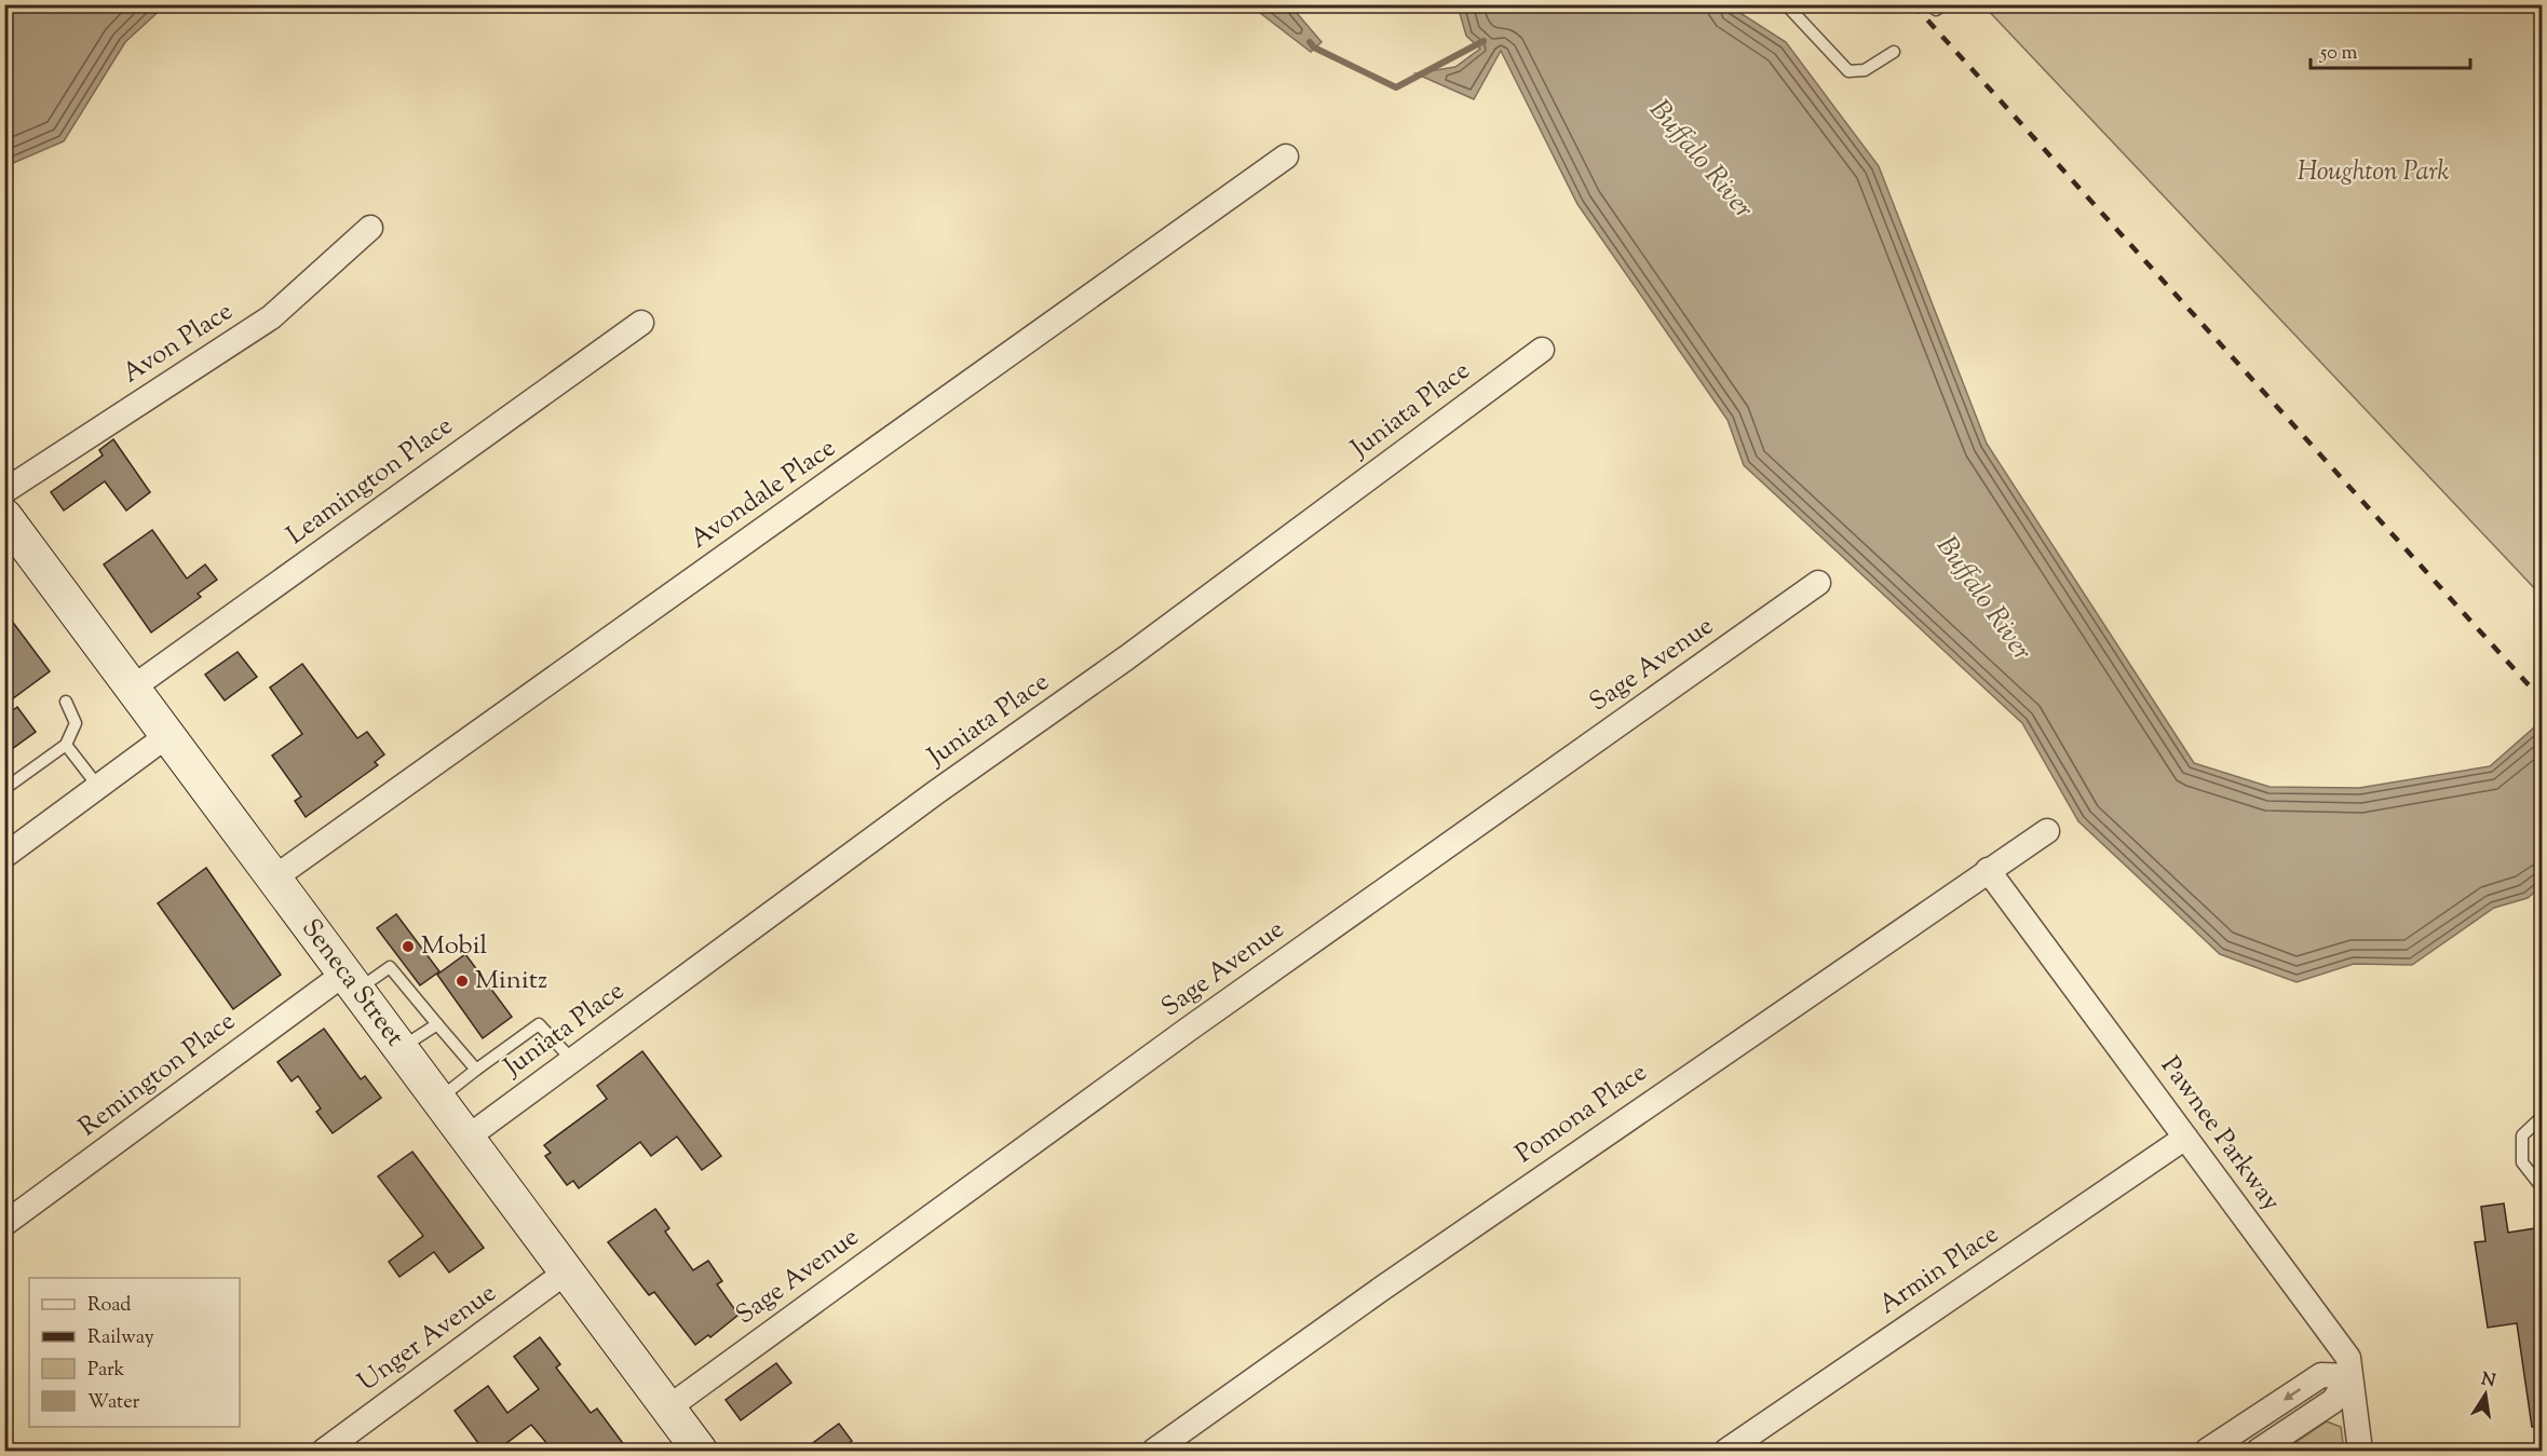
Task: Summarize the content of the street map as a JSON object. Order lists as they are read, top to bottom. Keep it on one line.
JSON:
{"streets":{"main road":["Seneca Street"],"street":["Avon Place","Juniata Place","Leamington Place","Avondale Place","Sage Avenue","Remington Place","Pomona Place","Pawnee Parkway","Armin Place","Unger Avenue"]},"crossings":[["Juniata Place","Seneca Street"],["Leamington Place","Seneca Street"],["Avondale Place","Seneca Street"],["Sage Avenue","Seneca Street"],["Seneca Street","Remington Place"],["Seneca Street","Unger Avenue"],["Pomona Place","Pawnee Parkway"],["Pawnee Parkway","Armin Place"]],"water":["Buffalo River"],"parks":["Houghton Park"],"places":["Mobil","Minitz"],"legend":["Road","Railway","Park","Water"],"scale_bar":"50 m","north":"top"}
